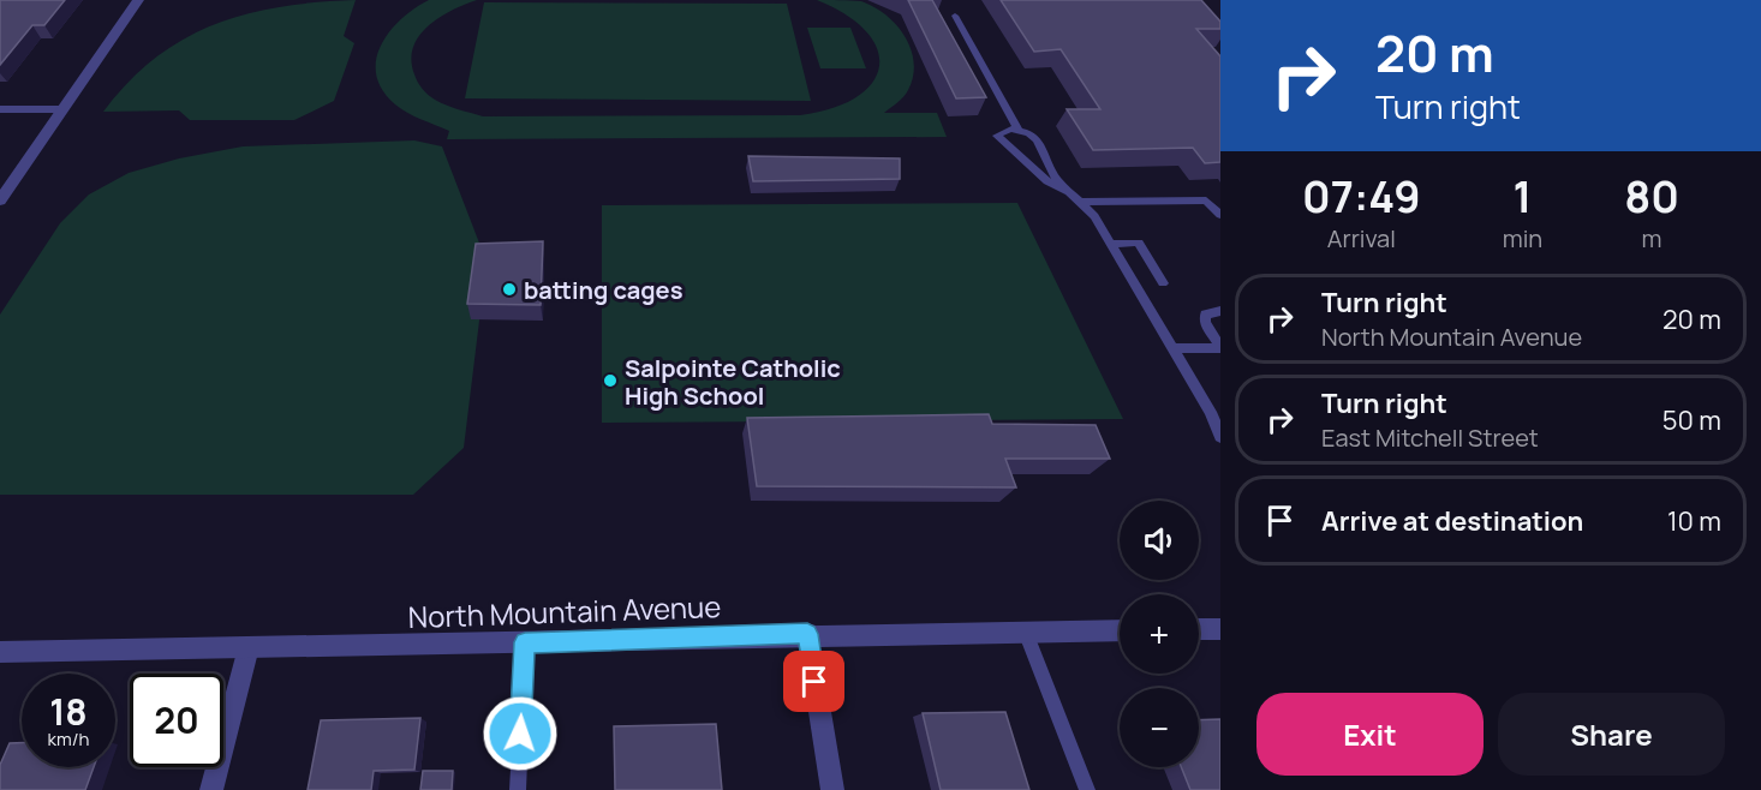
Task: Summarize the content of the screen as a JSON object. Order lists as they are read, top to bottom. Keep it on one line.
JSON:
{"streets":{"street":["North Mountain Avenue"]},"places":["batting cages","Salpointe Catholic High School"],"page":{"turn":["20 m","Turn right"],"eta":["07:49","Arrival","1","min","80","m"],"list":[{"name":"Turn right","note":"North Mountain Avenue","value":"20 m"},{"name":"Turn right","note":"East Mitchell Street","value":"50 m"},{"name":"Arrive at destination","value":"10 m"}],"map_buttons":["+","−"],"speed":"18 km/h","limit":"20","buttons":["Exit","Share"]}}
